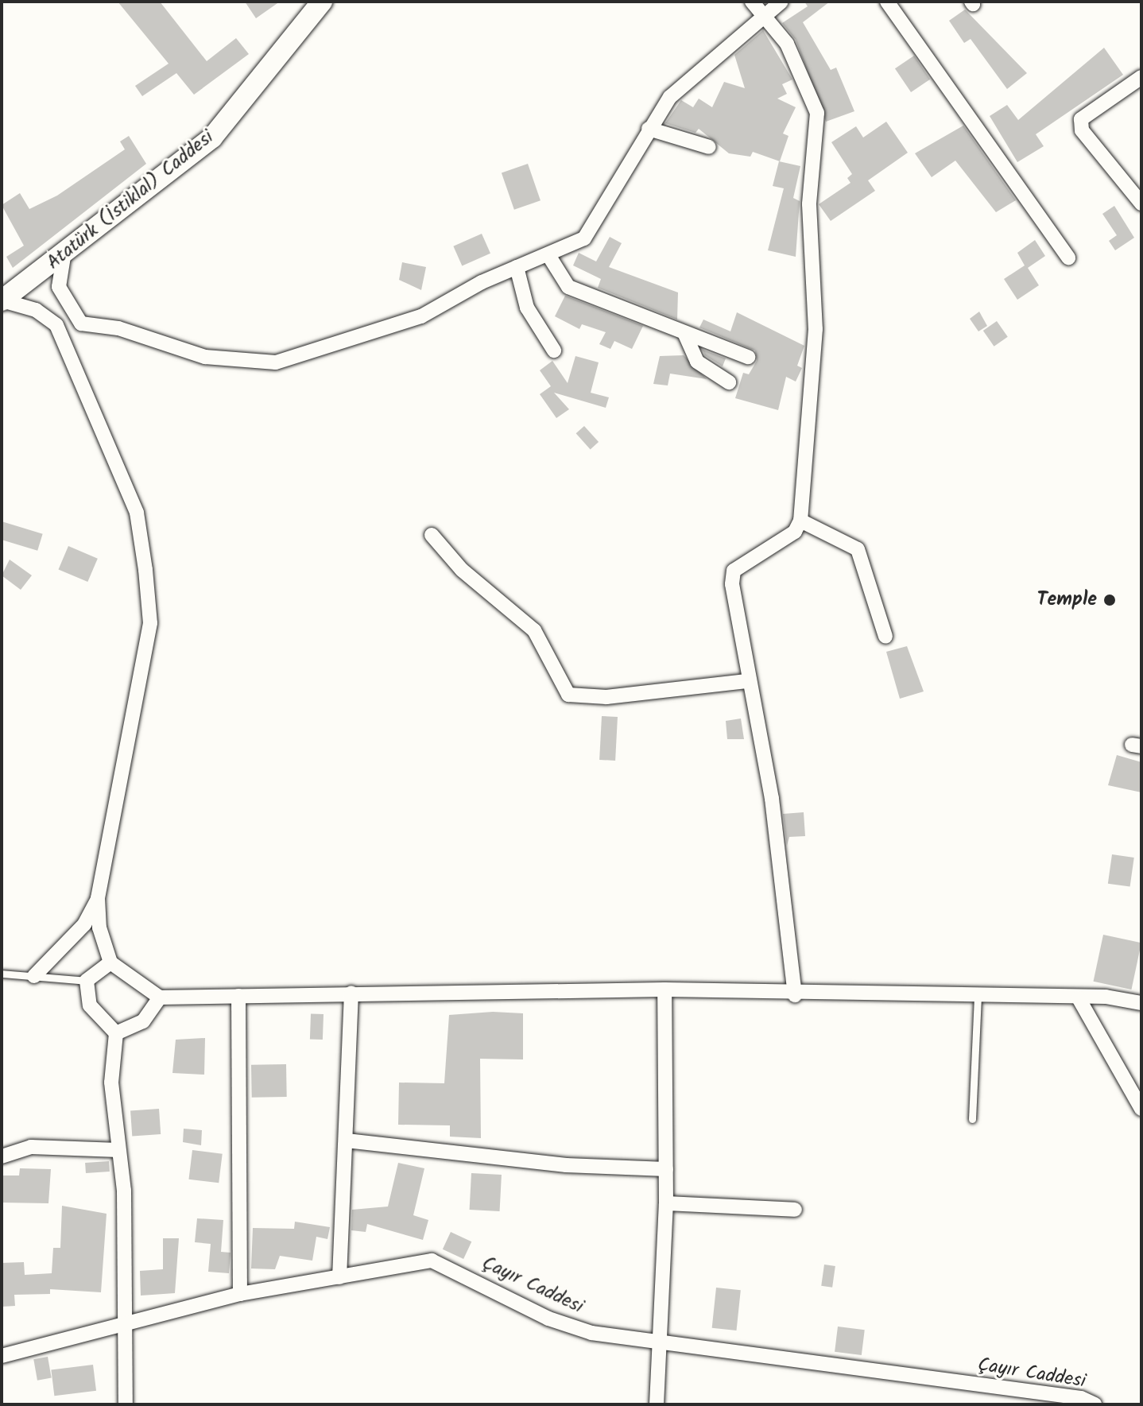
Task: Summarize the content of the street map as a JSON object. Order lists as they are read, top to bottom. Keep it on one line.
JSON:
{"streets":{"street":["Atatürk (İstiklal) Caddesi","Çayır Caddesi"]},"places":["Temple"]}
